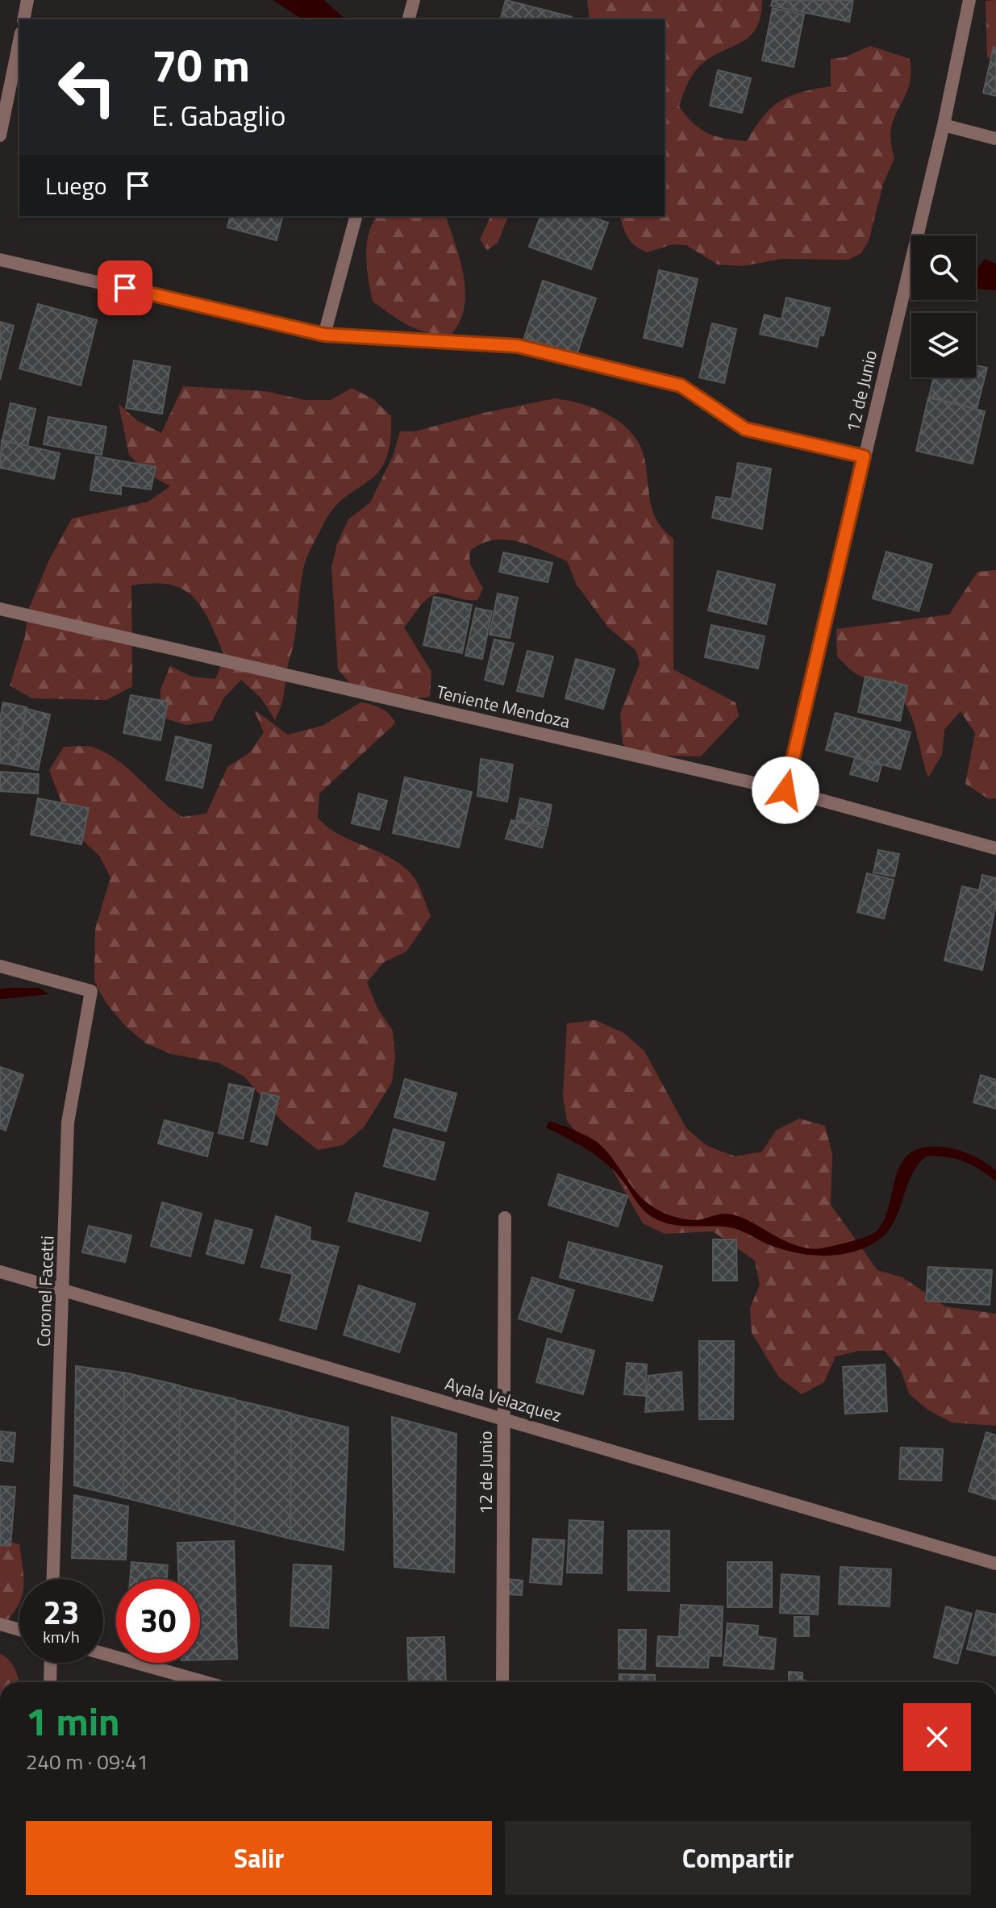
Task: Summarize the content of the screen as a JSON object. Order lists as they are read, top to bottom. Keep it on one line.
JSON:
{"streets":{"street":["12 de Junio","Teniente Mendoza","Coronel Facetti","Ayala Velazquez"]},"crossings":[["12 de Junio","Teniente Mendoza"],["12 de Junio","Ayala Velazquez"],["Coronel Facetti","Ayala Velazquez"]],"page":{"turn":["70 m","E. Gabaglio"],"then":"Luego","speed":"23 km/h","limit":"30","heading":["1 min","240 m · 09:41"],"buttons":["Salir","Compartir"]}}
